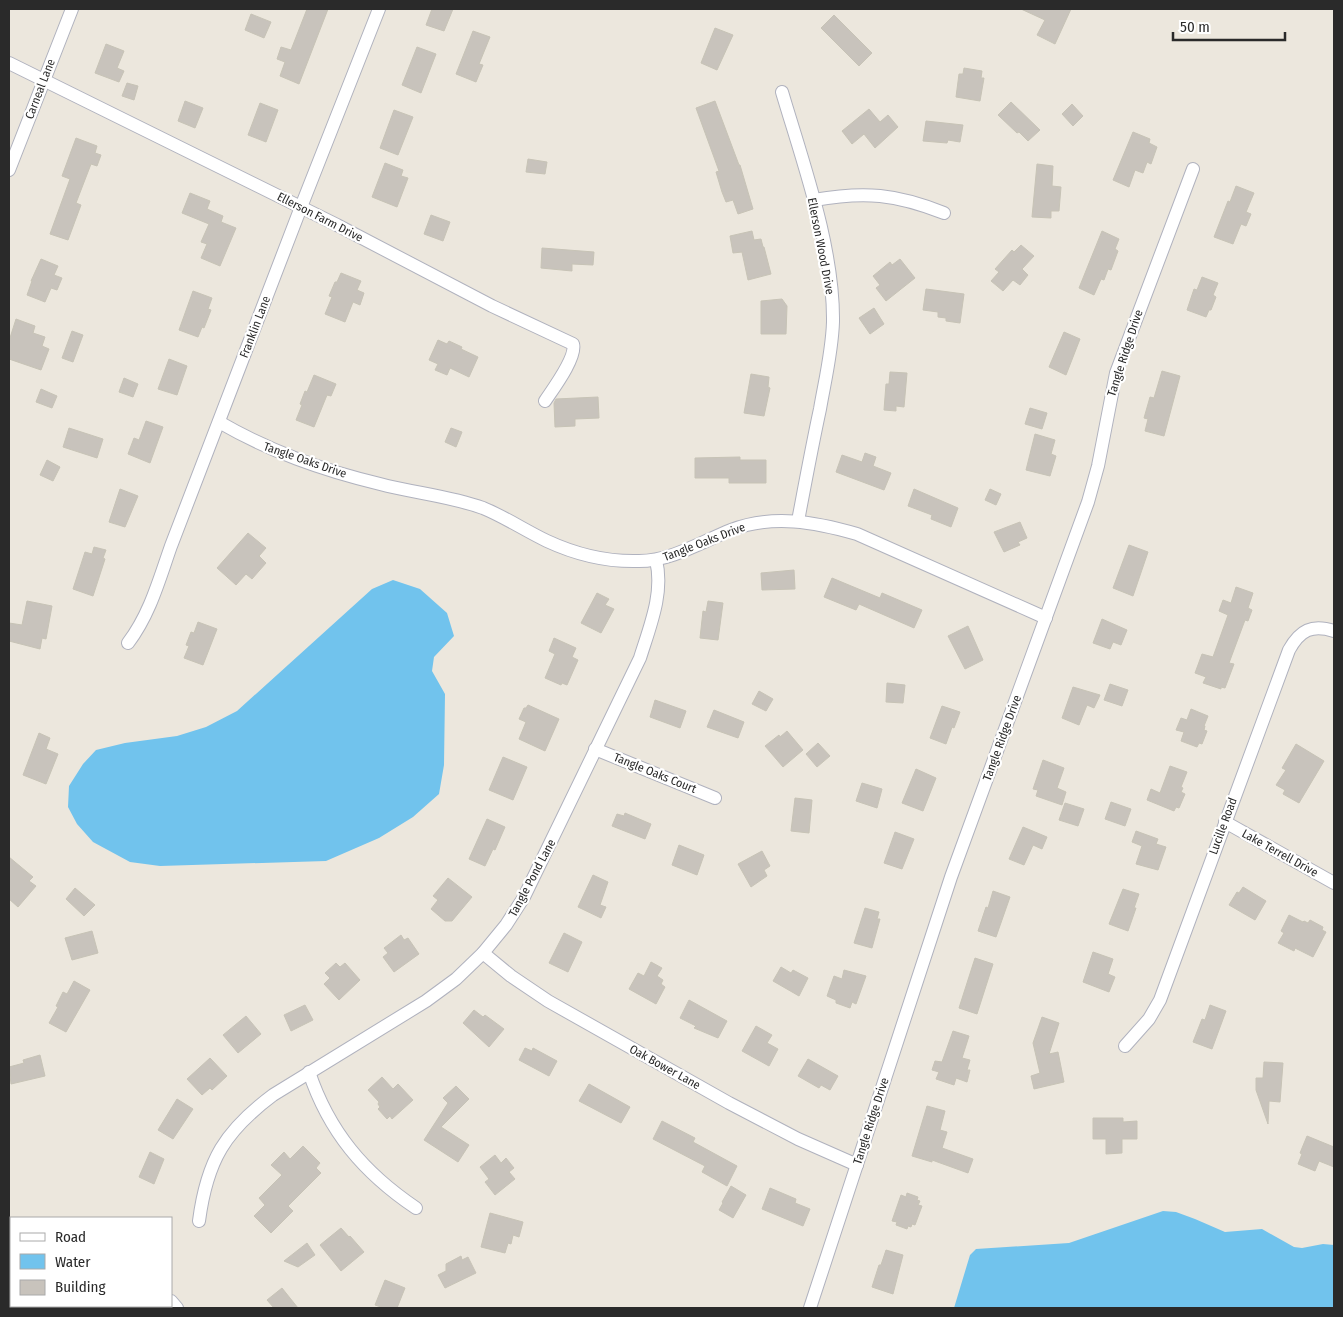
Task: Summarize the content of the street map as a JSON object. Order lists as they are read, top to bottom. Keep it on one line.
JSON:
{"streets":{"street":["Carneal Lane","Ellerson Farm Drive","Ellerson Wood Drive","Franklin Lane","Tangle Ridge Drive","Tangle Oaks Drive","Tangle Oaks Court","Lucille Road","Lake Terrell Drive","Tangle Pond Lane","Oak Bower Lane"]},"crossings":[["Carneal Lane","Ellerson Farm Drive"],["Ellerson Farm Drive","Franklin Lane"],["Ellerson Wood Drive","Tangle Oaks Drive"],["Franklin Lane","Tangle Oaks Drive"],["Tangle Ridge Drive","Tangle Oaks Drive"],["Tangle Ridge Drive","Oak Bower Lane"],["Tangle Oaks Drive","Tangle Pond Lane"],["Tangle Oaks Court","Tangle Pond Lane"],["Lucille Road","Lake Terrell Drive"],["Tangle Pond Lane","Oak Bower Lane"]],"legend":["Road","Water","Building"],"scale_bar":"50 m"}
